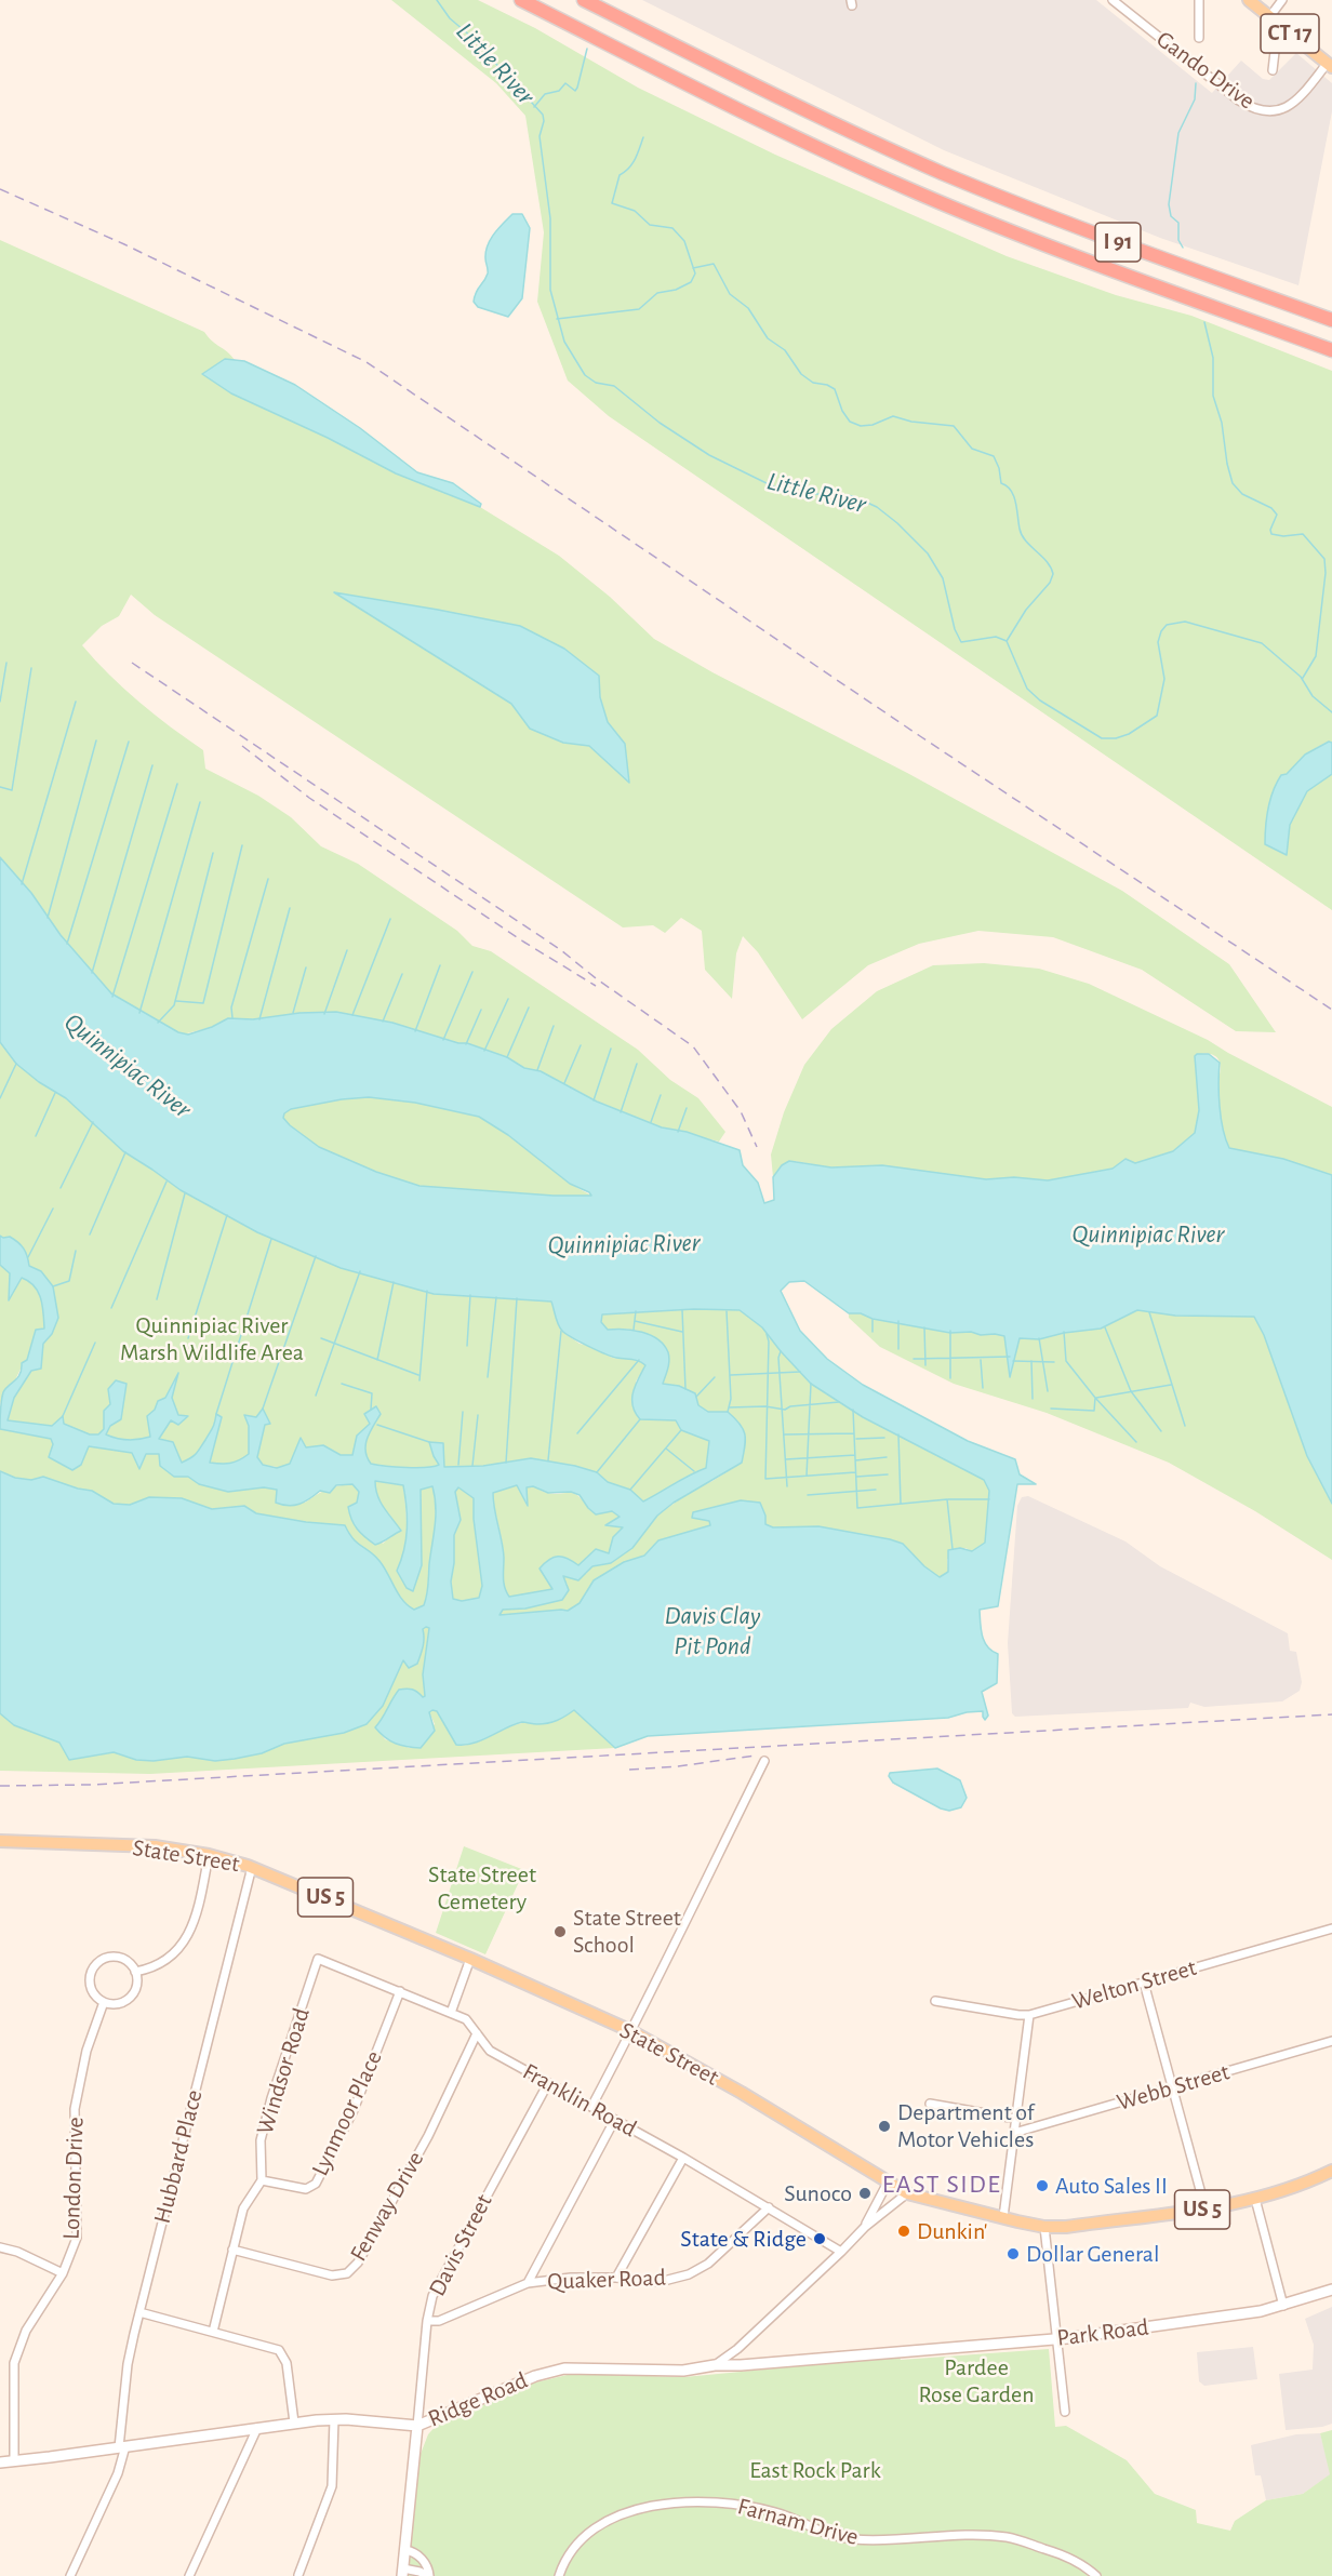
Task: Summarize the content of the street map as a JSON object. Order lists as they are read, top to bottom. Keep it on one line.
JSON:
{"streets":{"highway":["I 91"],"main road":["CT 17","State Street","US 5","Davis Street","Park Road","Ridge Road"],"street":["Gando Drive","Welton Street","Windsor Road","Webb Street","Franklin Road","Lynmoor Place","Hubbard Place","London Drive","Fenway Drive","Quaker Road","Farnam Drive"]},"crossings":[["CT 17","Gando Drive"],["State Street","Hubbard Place"],["State Street","Ridge Road"],["Windsor Road","Franklin Road"],["Windsor Road","Lynmoor Place"],["Franklin Road","Lynmoor Place"],["Franklin Road","Fenway Drive"],["Franklin Road","Davis Street"],["Franklin Road","Quaker Road"],["Franklin Road","Ridge Road"],["Hubbard Place","Ridge Road"],["London Drive","Ridge Road"],["Davis Street","Quaker Road"],["Davis Street","Ridge Road"],["Park Road","Ridge Road"]],"districts":["EAST SIDE"],"water":["Little River","Quinnipiac River","Davis Clay Pit Pond"],"parks":["Quinnipiac River Marsh Wildlife Area","State Street Cemetery","Pardee Rose Garden","East Rock Park"],"places":["State Street School","Department of Motor Vehicles","Auto Sales II","Sunoco","Dunkin'","State & Ridge","Dollar General"]}
